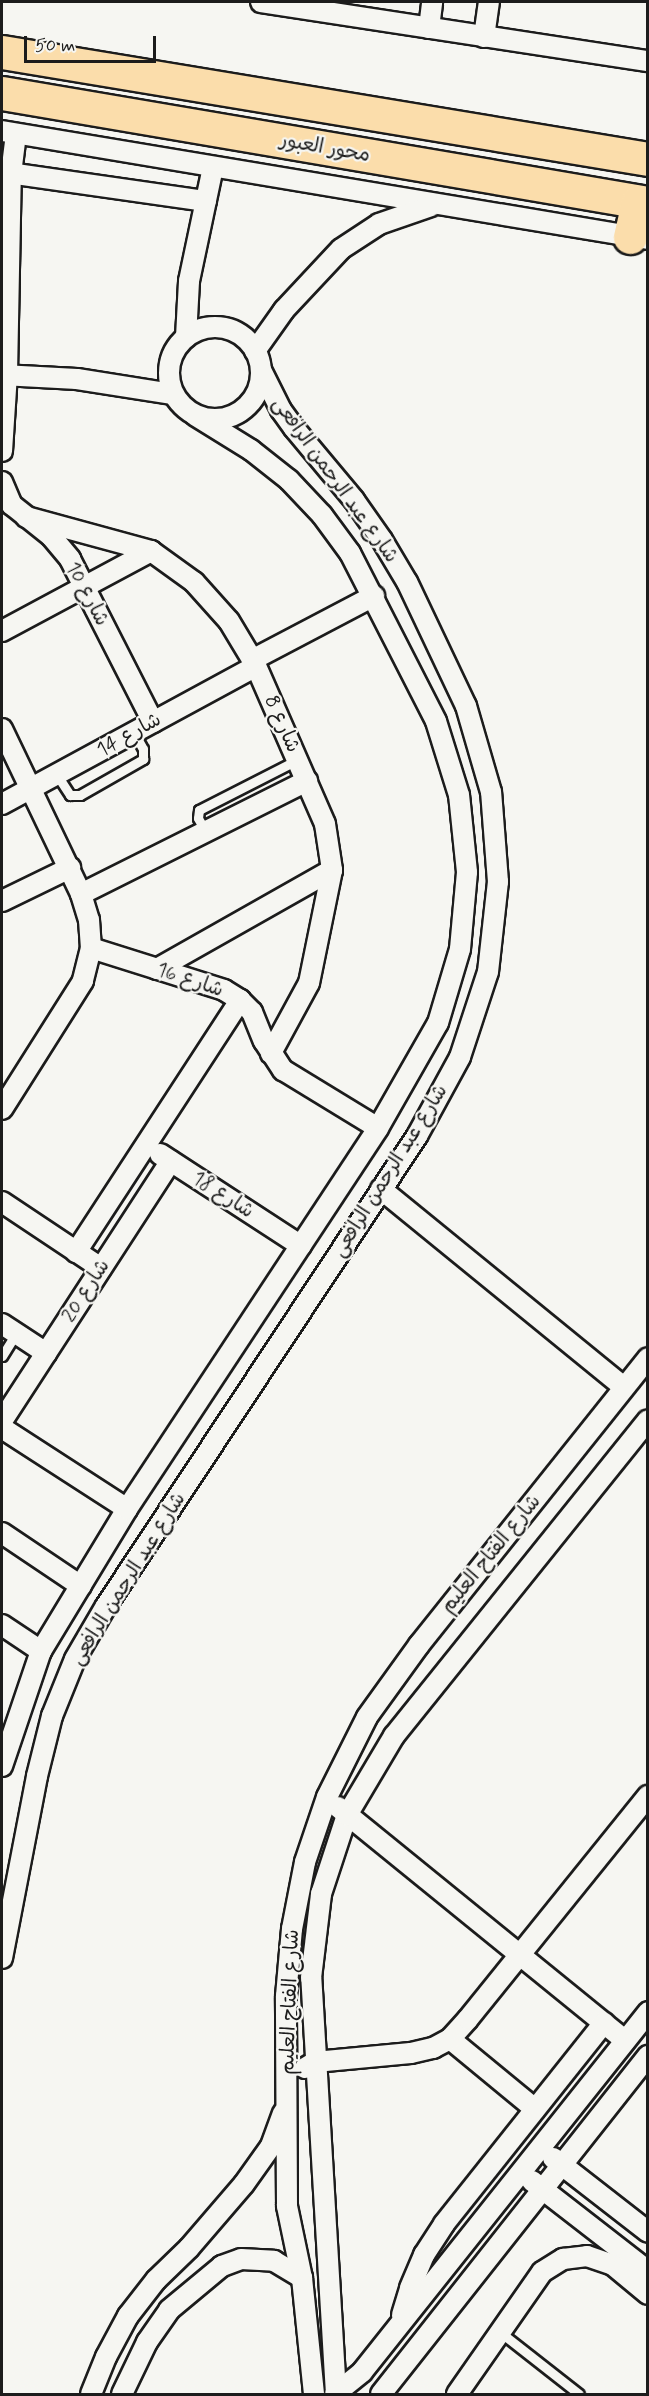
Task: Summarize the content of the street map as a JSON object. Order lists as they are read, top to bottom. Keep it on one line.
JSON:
{"streets":{"highway":["محور العبور"],"street":["شارع عبد الرحمن الرافعى","شارع 10","شارع 8","شارع 14","شارع 16","شارع 18","شارع 20","شارع الفتاح العليم"]},"crossings":[["شارع عبد الرحمن الرافعى","شارع 14"],["شارع عبد الرحمن الرافعى","شارع 16"],["شارع عبد الرحمن الرافعى","شارع 18"],["شارع 10","شارع 8"],["شارع 10","شارع 14"],["شارع 8","شارع 14"],["شارع 8","شارع 16"],["شارع 16","شارع 20"],["شارع 18","شارع 20"]],"scale_bar":"50 m"}
